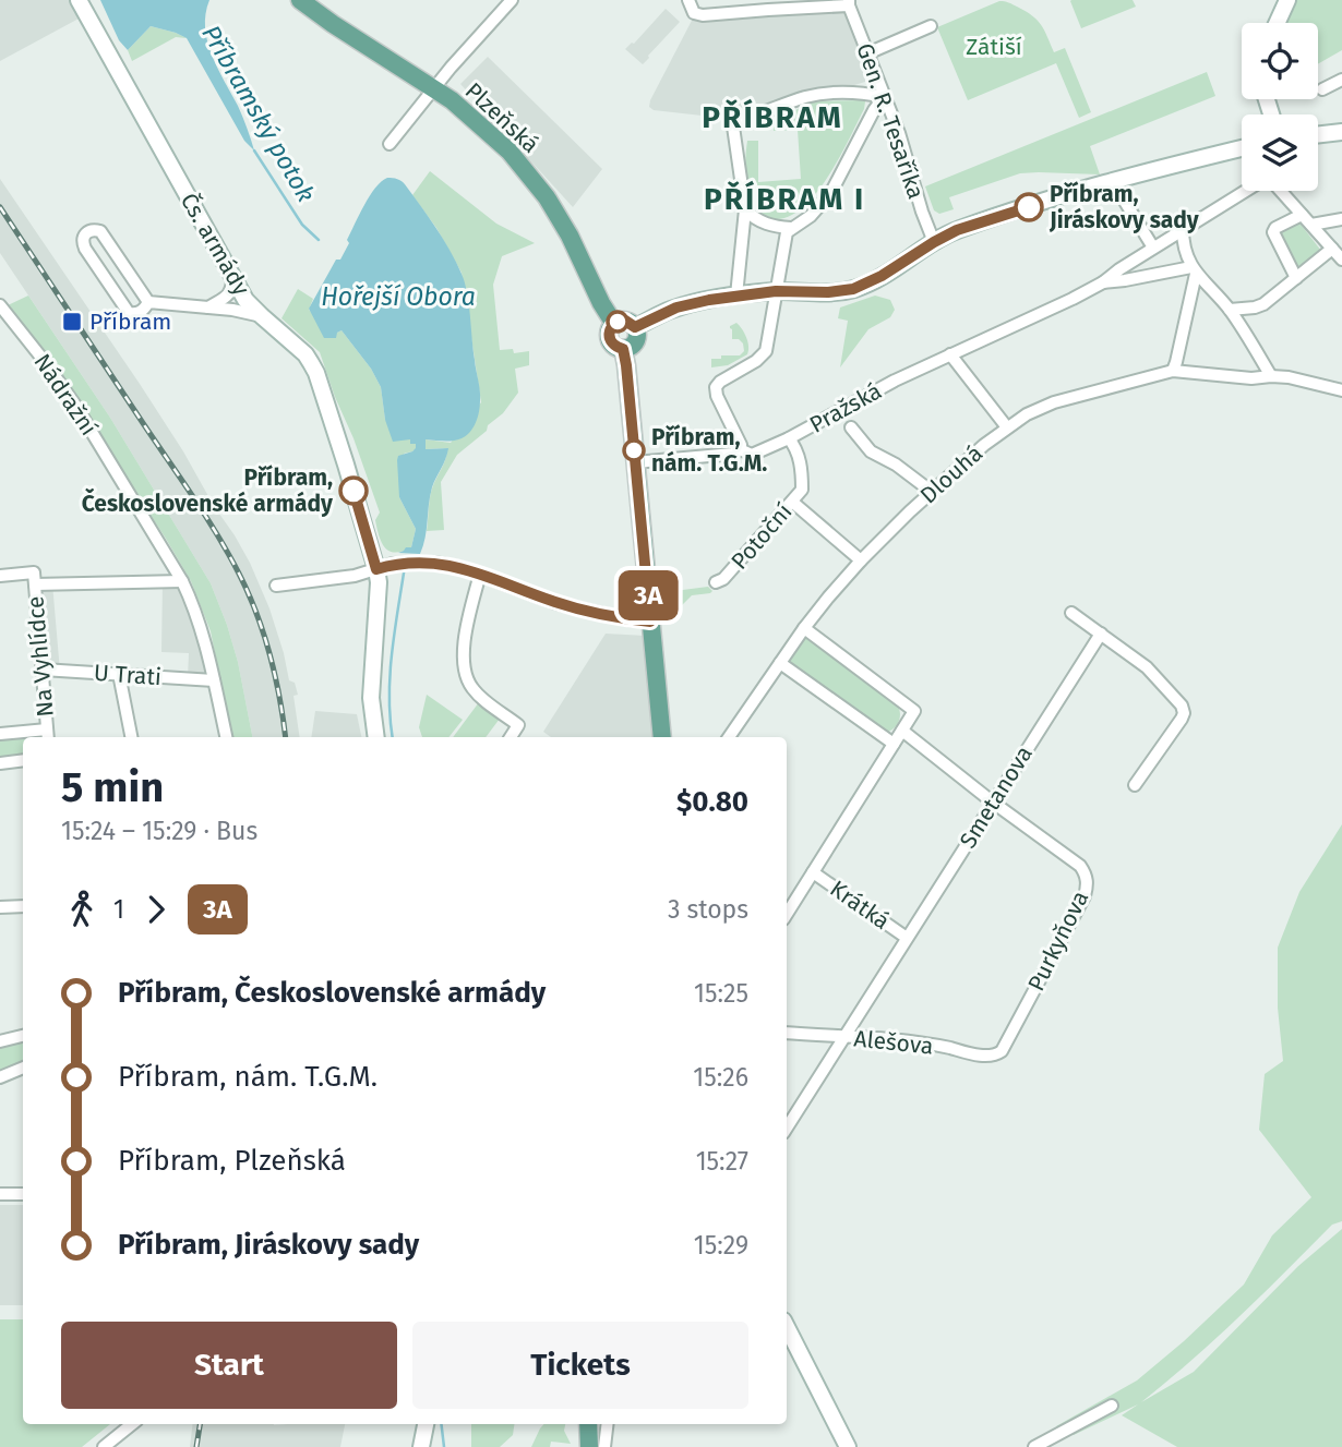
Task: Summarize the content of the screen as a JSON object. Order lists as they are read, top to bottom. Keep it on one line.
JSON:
{"streets":{"main road":["Plzeňská"],"street":["Gen. R. Tesaříka","Čs. armády","Nádražní","Pražská","Dlouhá","Potoční","Na Vyhlídce","U Trati","Smetanova","Krátká","Purkyňova","Alešova"]},"crossings":[["Nádražní","U Trati"],["Pražská","Potoční"],["Na Vyhlídce","U Trati"],["Smetanova","Krátká"],["Smetanova","Purkyňova"],["Smetanova","Alešova"],["Purkyňova","Alešova"]],"districts":["PŘÍBRAM","PŘÍBRAM I"],"water":["Příbramský potok","Hořejší Obora"],"parks":["Zátiší"],"places":{"other":["Příbram, Jiráskovy sady","Příbram, nám. T.G.M.","Příbram, Československé armády"],"transit":["Příbram"]},"lines":["bus line 3A"],"page":{"on_map":"3A","heading":["5 min","15:24 – 15:29 · Bus","$0.80"],"legs":["1","3A","3 stops"],"list":[{"name":"Příbram, Československé armády","value":"15:25"},{"name":"Příbram, nám. T.G.M.","value":"15:26"},{"name":"Příbram, Plzeňská","value":"15:27"},{"name":"Příbram, Jiráskovy sady","value":"15:29"}],"buttons":["Start","Tickets"]}}
